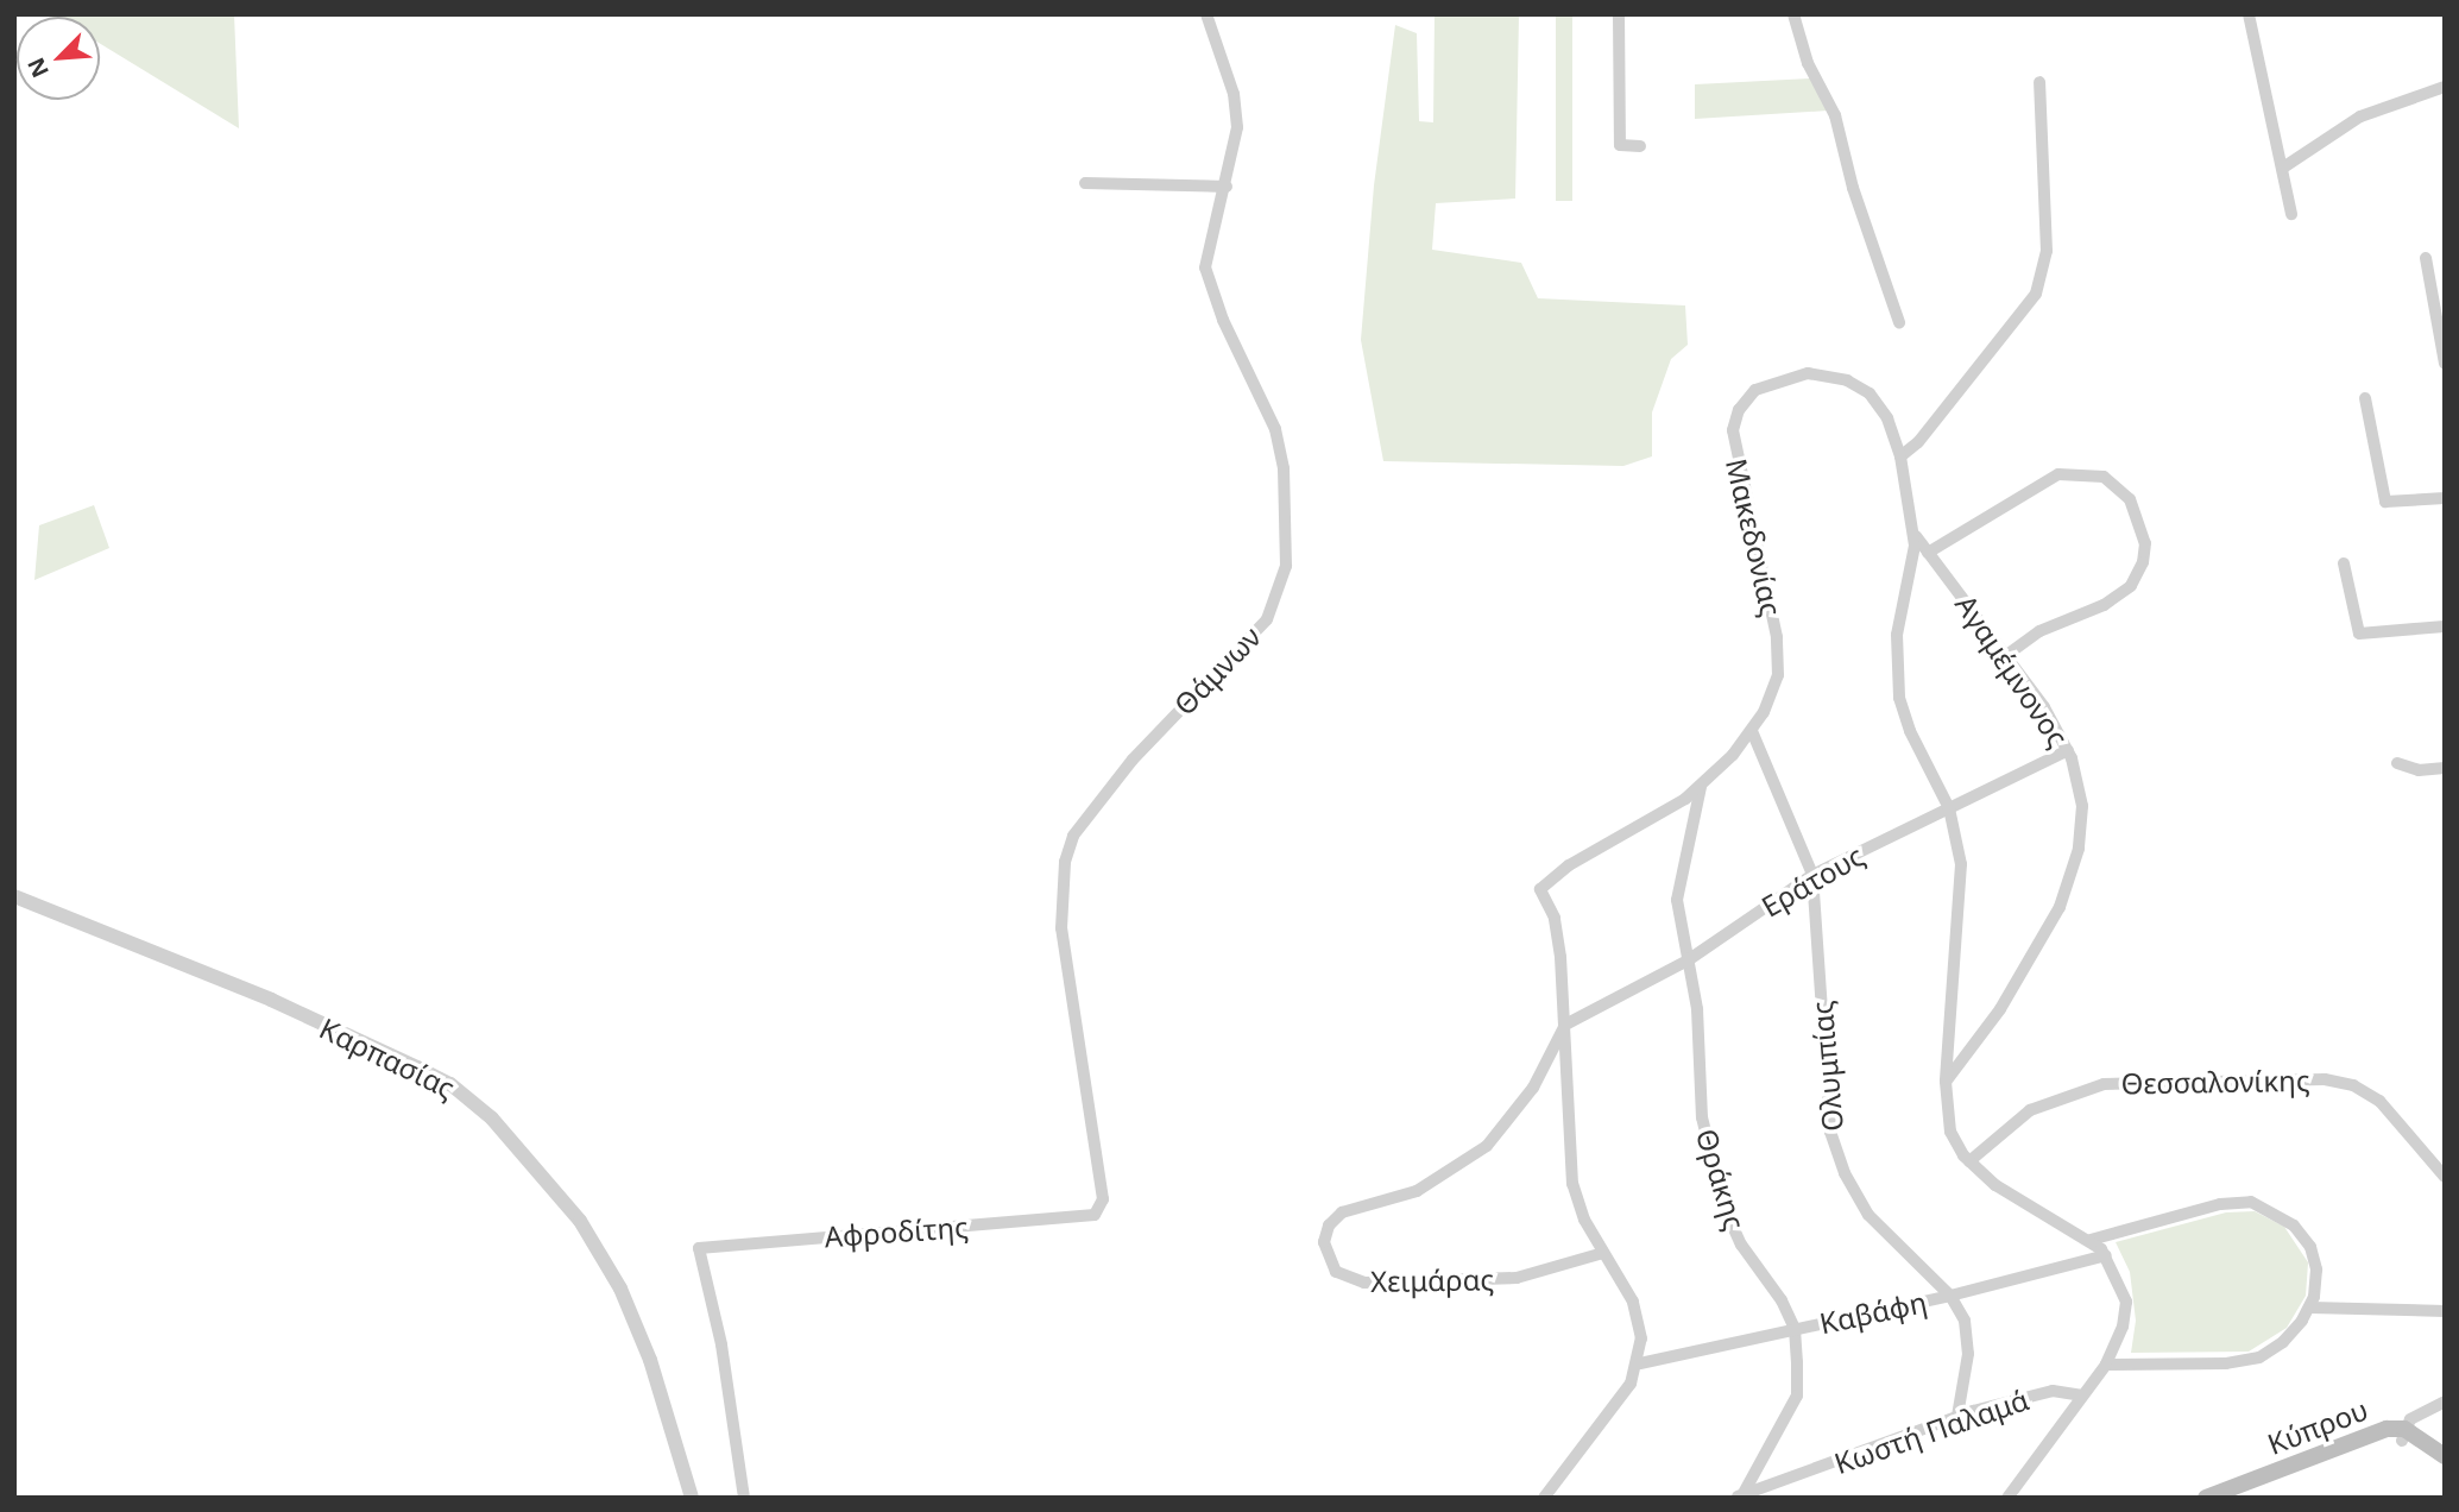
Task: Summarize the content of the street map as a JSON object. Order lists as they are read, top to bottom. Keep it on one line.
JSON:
{"streets":{"main road":["Κύπρου"],"street":["Μακεδονίας","Θάμνων","Αγαμέμνονος","Εράτους","Καρπασίας","Ολυμπίας","Θεσσαλονίκης","Θράκης","Αφροδίτης","Χειμάρας","Καβάφη","Κωστή Παλαμά"]},"crossings":[["Μακεδονίας","Αγαμέμνονος"],["Μακεδονίας","Εράτους"],["Μακεδονίας","Ολυμπίας"],["Μακεδονίας","Θεσσαλονίκης"],["Μακεδονίας","Θράκης"],["Μακεδονίας","Χειμάρας"],["Μακεδονίας","Καβάφη"],["Μακεδονίας","Κωστή Παλαμά"],["Θάμνων","Αφροδίτης"],["Αγαμέμνονος","Εράτους"],["Εράτους","Ολυμπίας"],["Εράτους","Θράκης"],["Εράτους","Χειμάρας"],["Ολυμπίας","Καβάφη"],["Ολυμπίας","Κωστή Παλαμά"],["Θράκης","Καβάφη"]],"north":"bottom left"}
